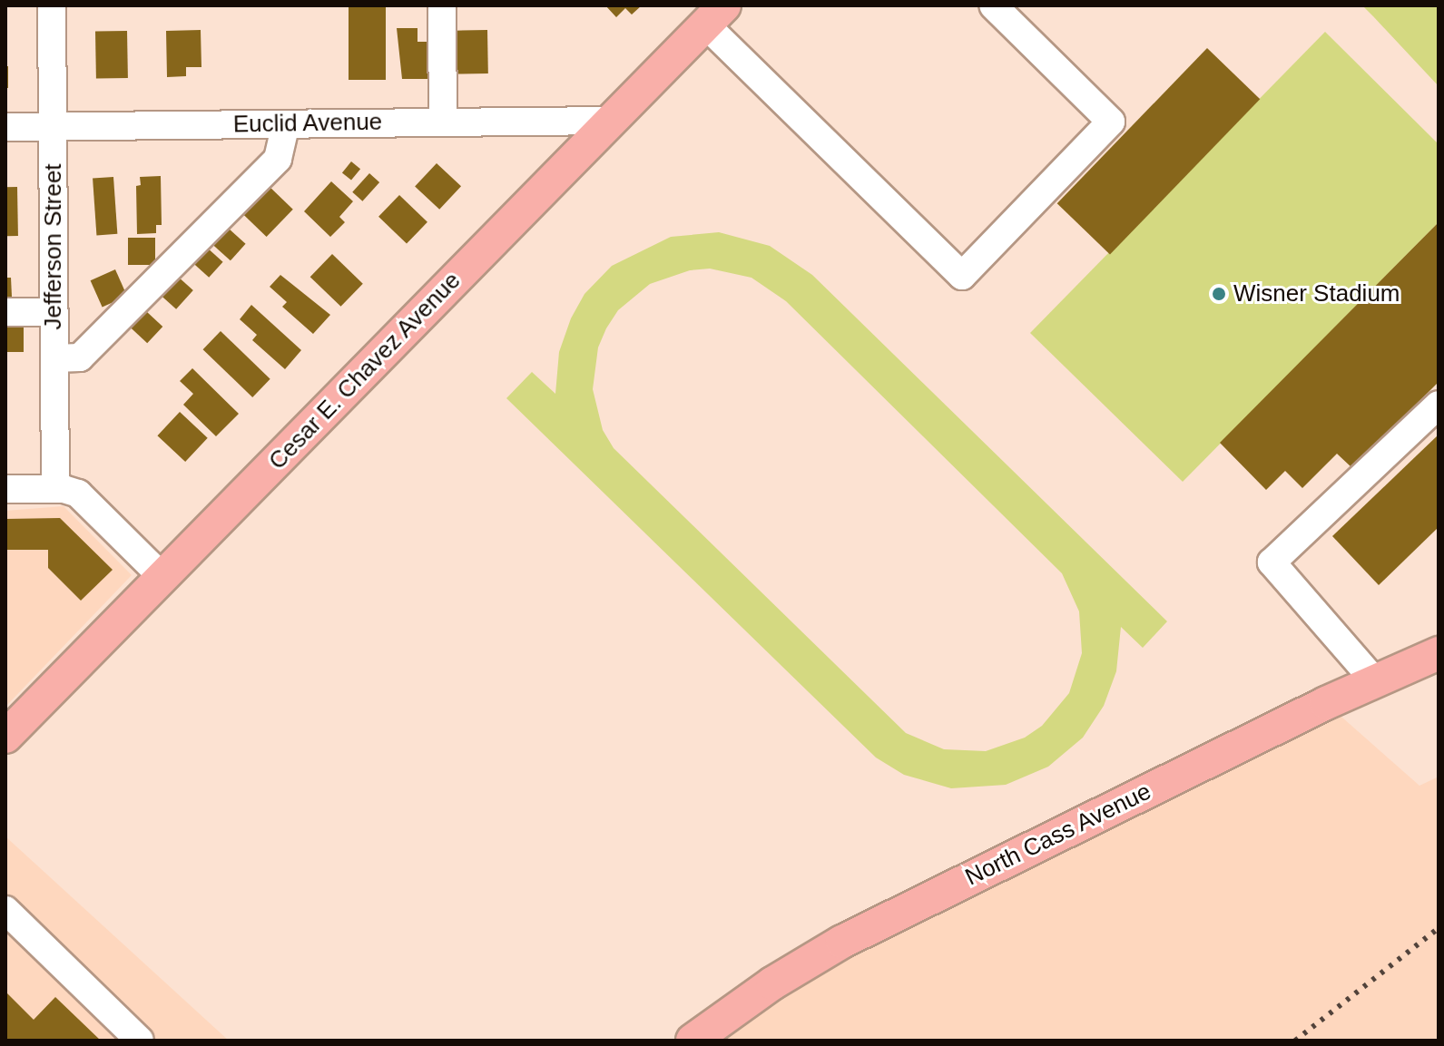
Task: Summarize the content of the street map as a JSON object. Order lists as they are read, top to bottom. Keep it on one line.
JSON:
{"streets":{"main road":["Cesar E. Chavez Avenue","North Cass Avenue"],"street":["Euclid Avenue","Jefferson Street"]},"crossings":[["Euclid Avenue","Jefferson Street"],["Euclid Avenue","Cesar E. Chavez Avenue"]],"places":["Wisner Stadium"]}
